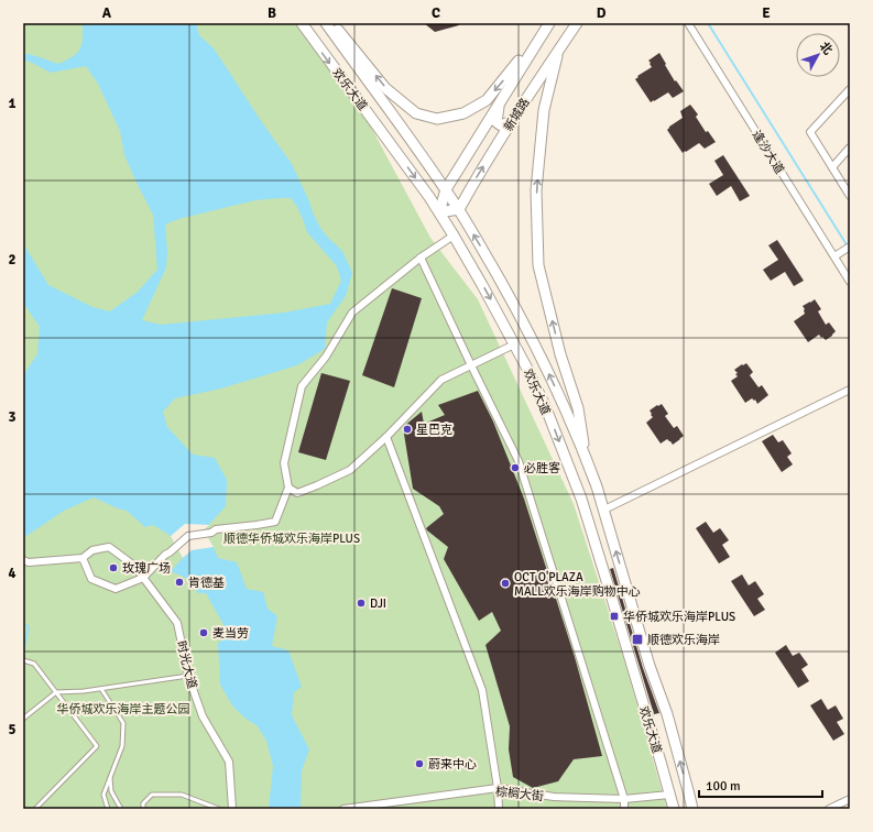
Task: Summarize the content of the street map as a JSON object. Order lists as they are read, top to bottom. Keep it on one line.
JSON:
{"streets":{"street":["欢乐大道","新城路","逢沙大道","时光大道","棕榈大街"]},"crossings":[["欢乐大道","新城路"],["欢乐大道","棕榈大街"]],"parks":["顺德华侨城欢乐海岸PLUS","华侨城欢乐海岸主题公园"],"places":{"other":["星巴克","必胜客","玫瑰广场","肯德基","OCT O'PLAZA MALL欢乐海岸购物中心","DJI","麦当劳","蔚来中心"],"transit":["华侨城欢乐海岸PLUS","顺德欢乐海岸"]},"scale_bar":"100 m","north":"top right","grid":{"columns":["A","B","C","D","E"],"rows":["1","2","3","4","5"]}}
